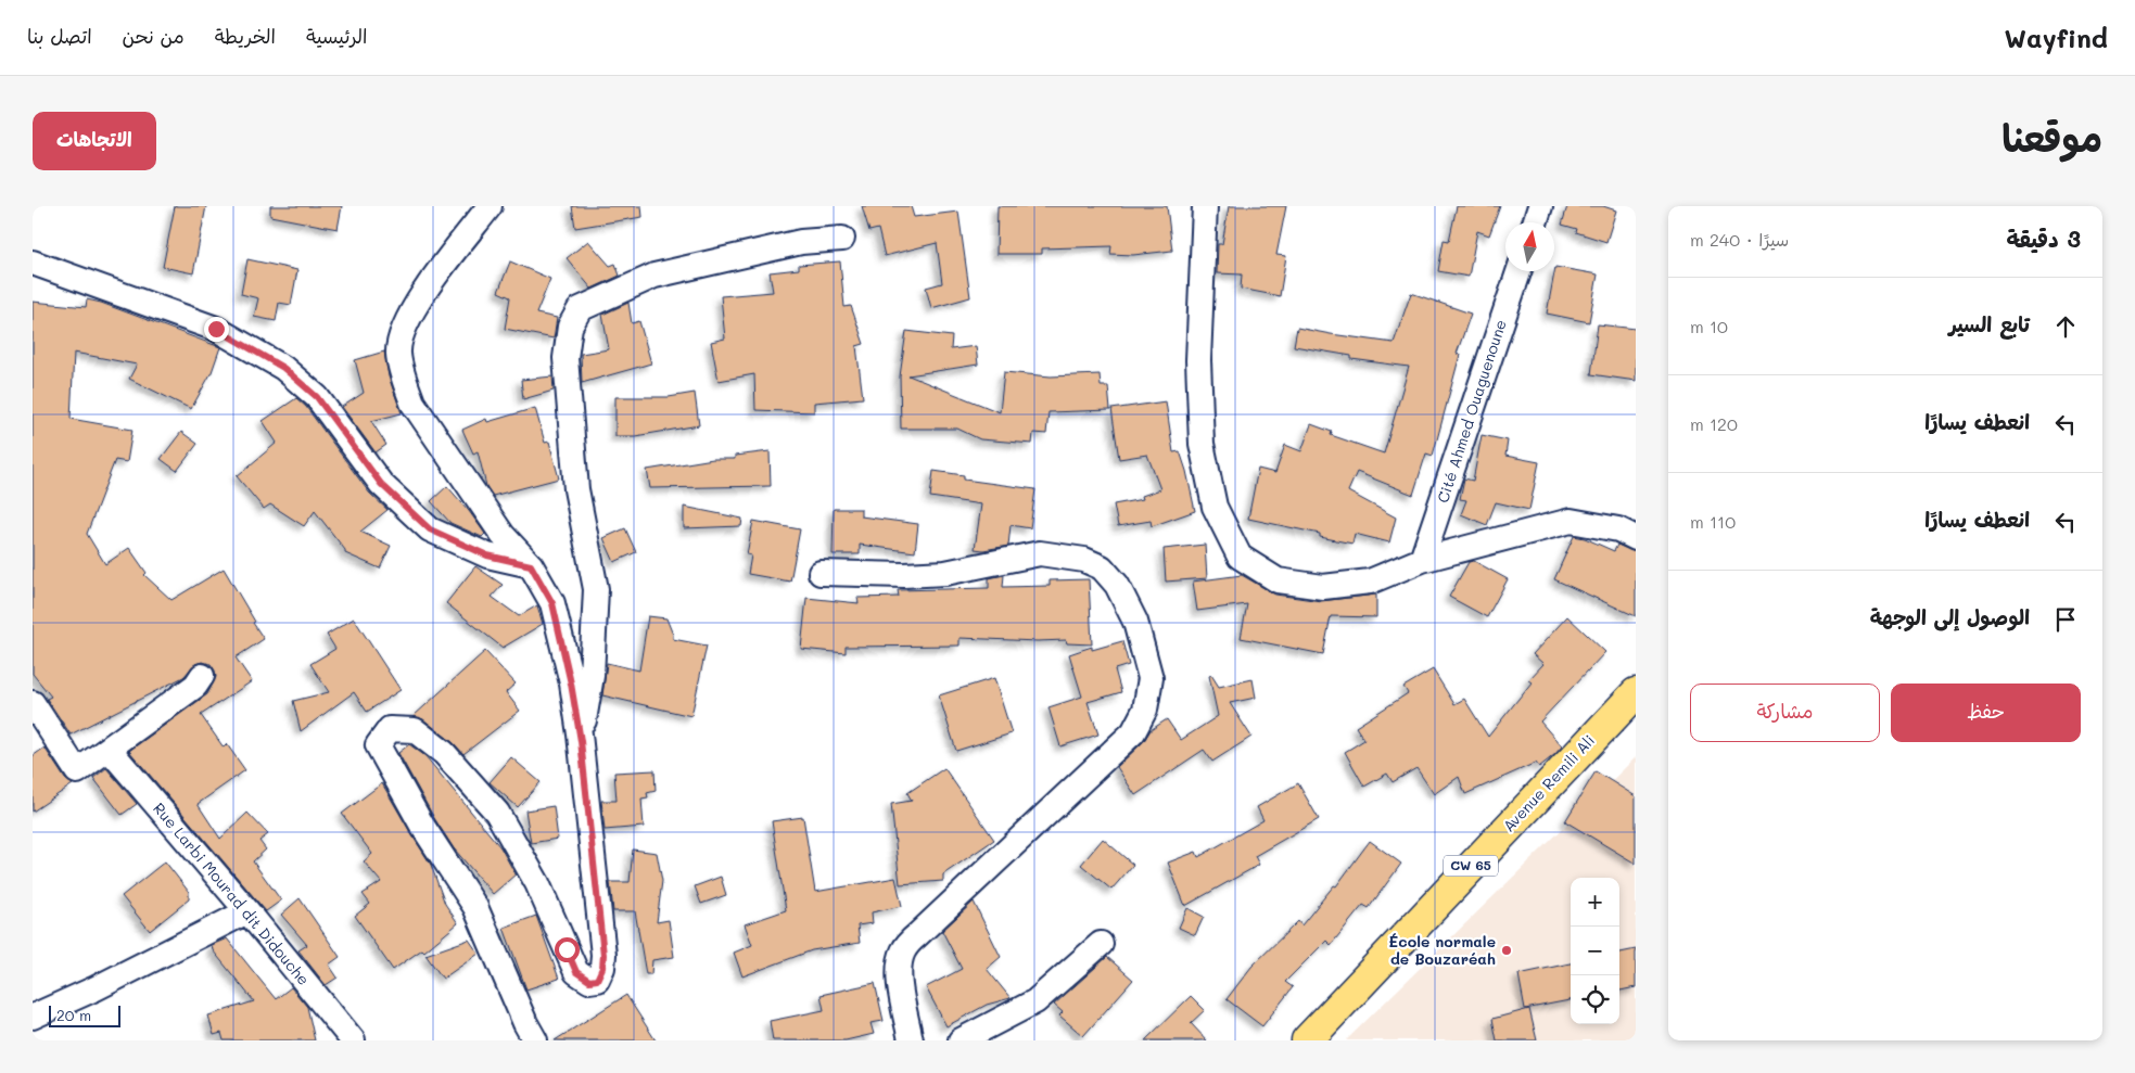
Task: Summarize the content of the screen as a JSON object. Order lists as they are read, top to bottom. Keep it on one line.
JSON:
{"streets":{"main road":["Avenue Remili Ali","CW 65"],"street":["Cité Ahmed Ouaguenoune","Rue Larbi Mourad dit Didouche"]},"places":["École normale de Bouzaréah"],"scale_bar":"20 m","north":"top","page":{"header":"Wayfind","nav":["الرئيسية","الخريطة","من نحن","اتصل بنا"],"title":"موقعنا","buttons":["الاتجاهات",["حفظ","مشاركة"]],"heading":["3 دقيقة","سيرًا · 240 m"],"list":[["تابع السير","10 m"],["انعطف يسارًا","120 m"],["انعطف يسارًا","110 m"],"الوصول إلى الوجهة"],"map_buttons":["+","−"],"scale":"20 m"}}
